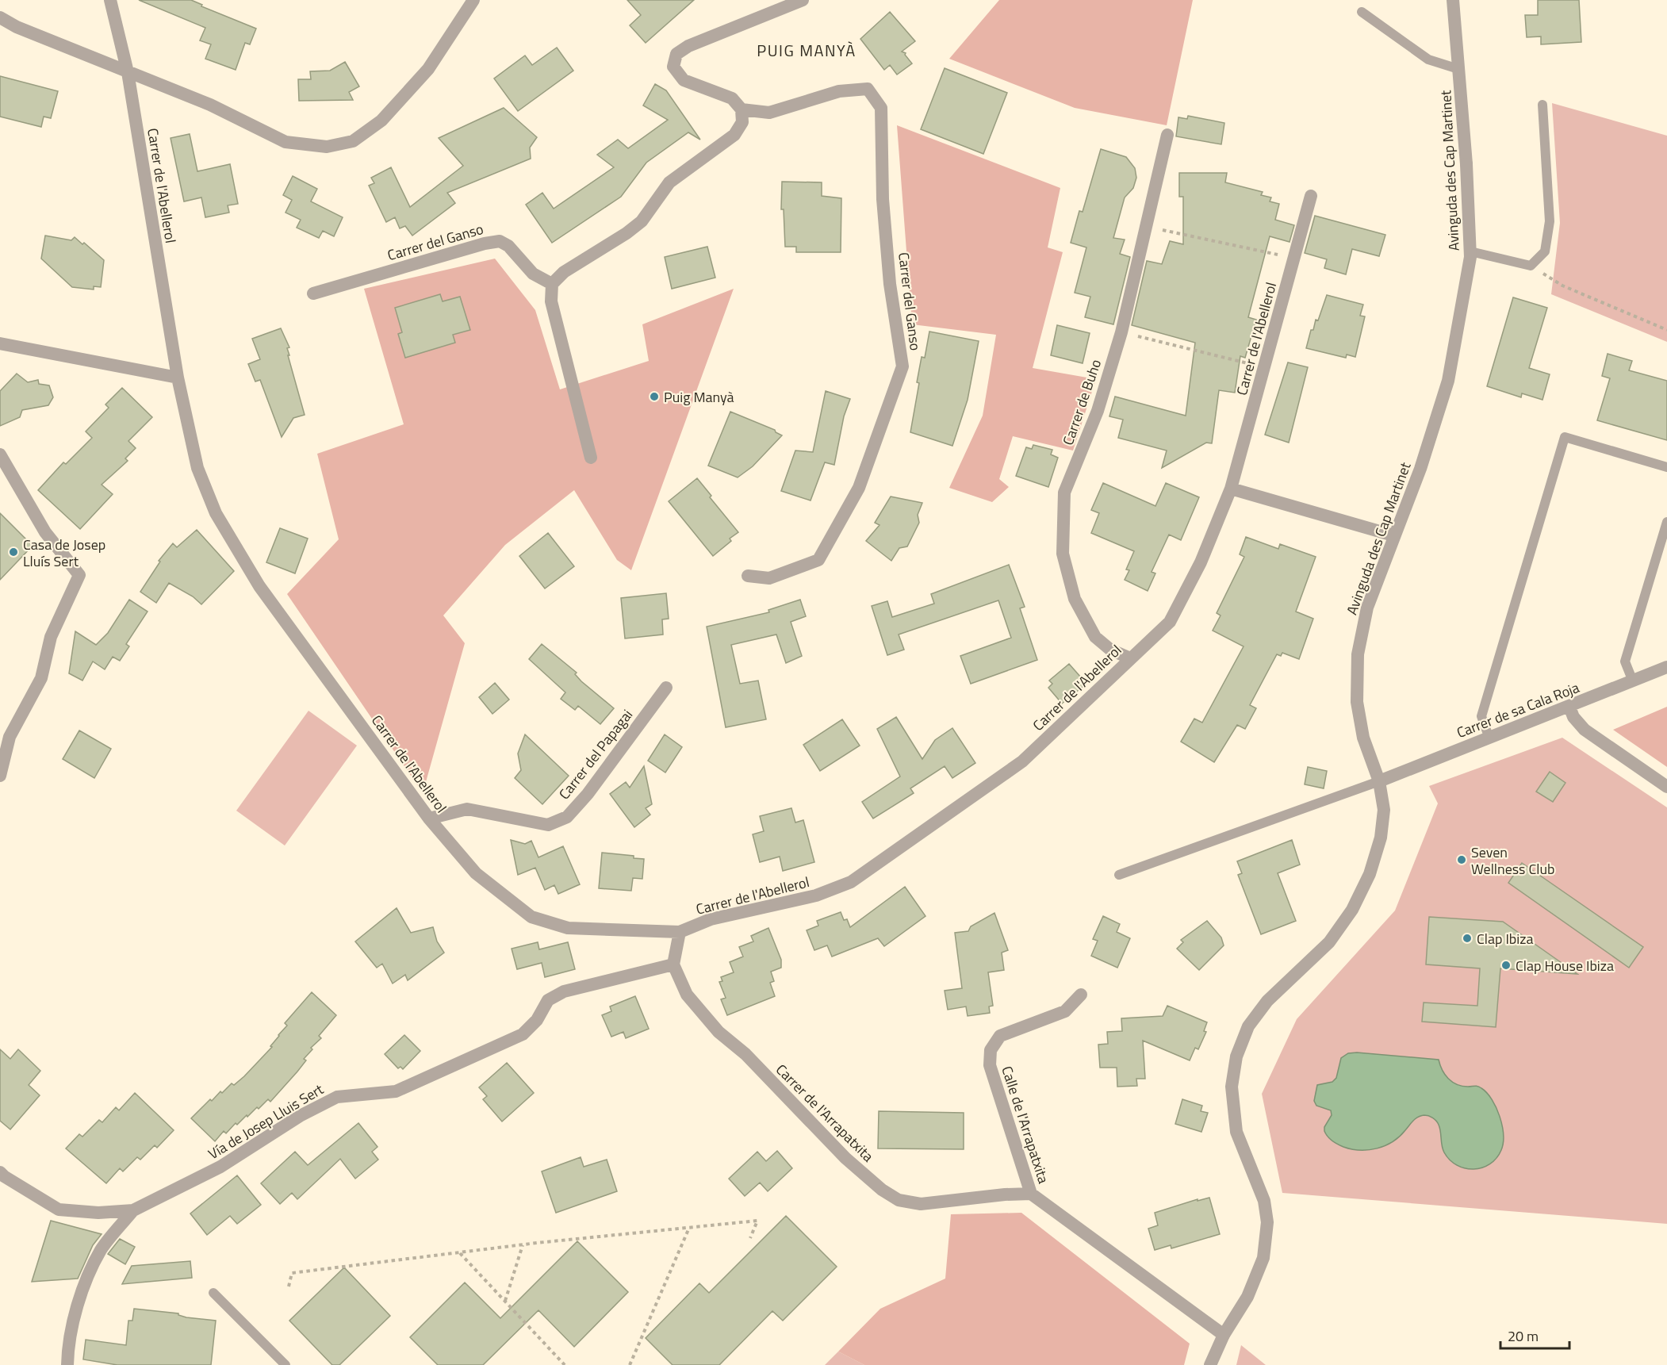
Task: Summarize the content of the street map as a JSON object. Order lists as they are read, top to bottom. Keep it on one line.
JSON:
{"streets":{"street":["Avinguda des Cap Martinet","Carrer de l'Abellerol","Carrer del Ganso","Carrer de Buho","Carrer de sa Cala Roja","Carrer del Papagai","Carrer de l'Arrapatxita","Vía de Josep Lluis Sert","Calle de l'Arrapatxita"]},"crossings":[["Avinguda des Cap Martinet","Carrer de sa Cala Roja"],["Avinguda des Cap Martinet","Calle de l'Arrapatxita"],["Carrer de l'Abellerol","Carrer de Buho"],["Carrer de l'Abellerol","Carrer del Papagai"],["Carrer de l'Arrapatxita","Vía de Josep Lluis Sert"],["Carrer de l'Arrapatxita","Calle de l'Arrapatxita"]],"districts":["PUIG MANYÀ"],"places":["Puig Manyà","Casa de Josep Lluís Sert","Seven Wellness Club","Clap Ibiza","Clap House Ibiza"],"scale_bar":"20 m"}
